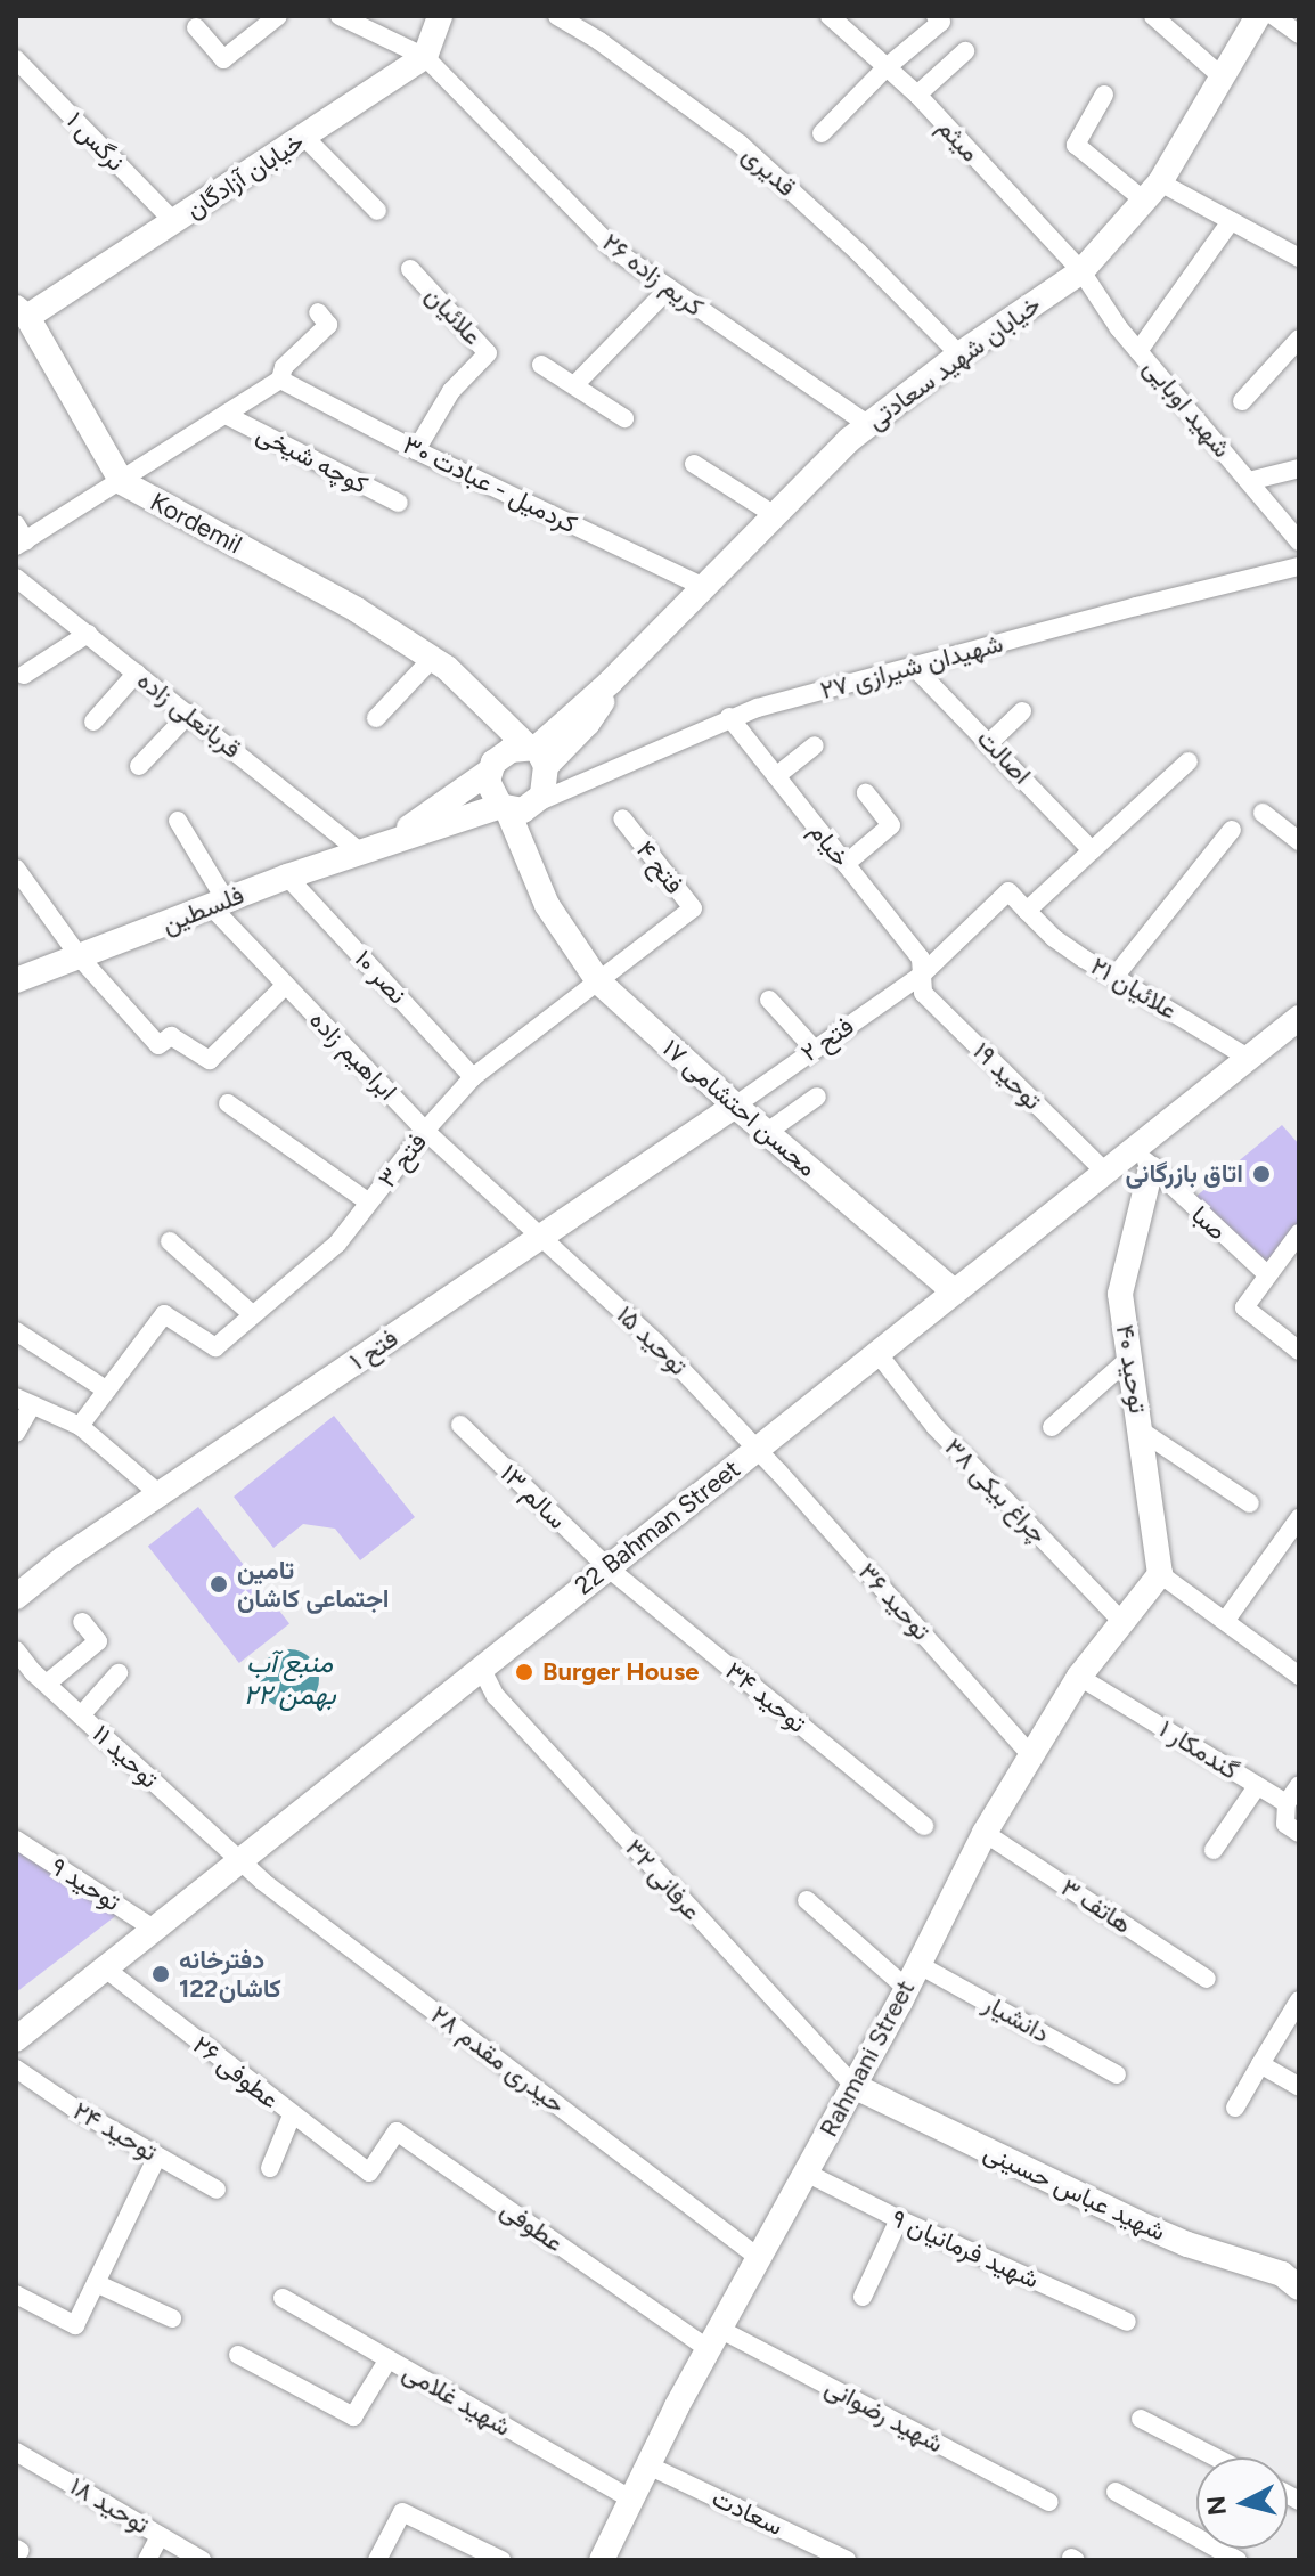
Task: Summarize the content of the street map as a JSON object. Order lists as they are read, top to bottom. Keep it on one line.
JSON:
{"streets":{"street":["میثم","نرگس ۱","قدیری","خیابان آزادگان","کریم زاده ۲۶","علائیان","خیابان شهید سعادتی","شهید اوبایی","کوچه شیخی","کردمیل - عبادت ۳۰","Kordemil","شهیدان شیرازی ۲۷","قربانعلی زاده","اصالت","خیام","فتح ۴","فلسطین","نصر ۱۰","علائیان ۲۱","فتح ۲","ابراهیم زاده","توحید ۱۹","محسن احتشامی ۱۷","فتح ۳","صبا","توحید ۱۵","فتح ۱","توحید ۴۰","چراغ بیکی ۳۸","سالم ۱۳","22 Bahman Street","توحید ۳۶","توحید ۳۴","گندمکار ۱","توحید ۱۱","عرفانی ۳۲","توحید ۹","هاتف ۳","دانشیار","Rahmani Street","حیدری مقدم ۲۸","عطوفی ۲۶","توحید ۲۴","شهید عباس حسینی","عطوفی","شهید فرمانیان ۹","شهید غلامی","شهید رضوانی","توحید ۱۸","سعادت"]},"crossings":[["میثم","خیابان شهید سعادتی"],["میثم","شهید اوبایی"],["نرگس ۱","خیابان آزادگان"],["قدیری","خیابان شهید سعادتی"],["خیابان آزادگان","کریم زاده ۲۶"],["خیابان آزادگان","Kordemil"],["کریم زاده ۲۶","خیابان شهید سعادتی"],["علائیان","کردمیل - عبادت ۳۰"],["خیابان شهید سعادتی","شهید اوبایی"],["خیابان شهید سعادتی","کردمیل - عبادت ۳۰"],["خیابان شهید سعادتی","شهیدان شیرازی ۲۷"],["خیابان شهید سعادتی","محسن احتشامی ۱۷"],["شهیدان شیرازی ۲۷","اصالت"],["شهیدان شیرازی ۲۷","خیام"],["شهیدان شیرازی ۲۷","محسن احتشامی ۱۷"],["قربانعلی زاده","فلسطین"],["خیام","فتح ۲"],["خیام","توحید ۱۹"],["فتح ۴","محسن احتشامی ۱۷"],["فتح ۴","فتح ۳"],["فلسطین","نصر ۱۰"],["فلسطین","ابراهیم زاده"],["نصر ۱۰","فتح ۳"],["علائیان ۲۱","فتح ۲"],["علائیان ۲۱","22 Bahman Street"],["فتح ۲","توحید ۱۹"],["فتح ۲","محسن احتشامی ۱۷"],["فتح ۲","فتح ۱"],["ابراهیم زاده","فتح ۳"],["ابراهیم زاده","توحید ۱۵"],["ابراهیم زاده","فتح ۱"],["توحید ۱۹","22 Bahman Street"],["محسن احتشامی ۱۷","فتح ۳"],["محسن احتشامی ۱۷","فتح ۱"],["محسن احتشامی ۱۷","22 Bahman Street"],["صبا","توحید ۴۰"],["صبا","22 Bahman Street"],["توحید ۱۵","فتح ۱"],["توحید ۱۵","22 Bahman Street"],["توحید ۱۵","توحید ۳۶"],["توحید ۴۰","22 Bahman Street"],["توحید ۴۰","Rahmani Street"],["چراغ بیکی ۳۸","22 Bahman Street"],["چراغ بیکی ۳۸","Rahmani Street"],["سالم ۱۳","22 Bahman Street"],["سالم ۱۳","توحید ۳۴"],["22 Bahman Street","توحید ۳۶"],["22 Bahman Street","توحید ۳۴"],["22 Bahman Street","توحید ۱۱"],["22 Bahman Street","عرفانی ۳۲"],["22 Bahman Street","توحید ۹"],["22 Bahman Street","حیدری مقدم ۲۸"],["22 Bahman Street","عطوفی ۲۶"],["توحید ۳۶","Rahmani Street"],["گندمکار ۱","Rahmani Street"],["توحید ۱۱","حیدری مقدم ۲۸"],["عرفانی ۳۲","Rahmani Street"],["عرفانی ۳۲","شهید عباس حسینی"],["هاتف ۳","Rahmani Street"],["دانشیار","Rahmani Street"],["Rahmani Street","حیدری مقدم ۲۸"],["Rahmani Street","شهید عباس حسینی"],["Rahmani Street","عطوفی"],["Rahmani Street","شهید فرمانیان ۹"],["Rahmani Street","شهید غلامی"],["Rahmani Street","شهید رضوانی"],["Rahmani Street","سعادت"],["عطوفی ۲۶","عطوفی"],["عطوفی","شهید رضوانی"]],"water":["منبع آب ۲۲ بهمن"],"places":["اتاق بازرگانی","تامین اجتماعی کاشان","Burger House","دفترخانه 122کاشان"],"north":"left"}
